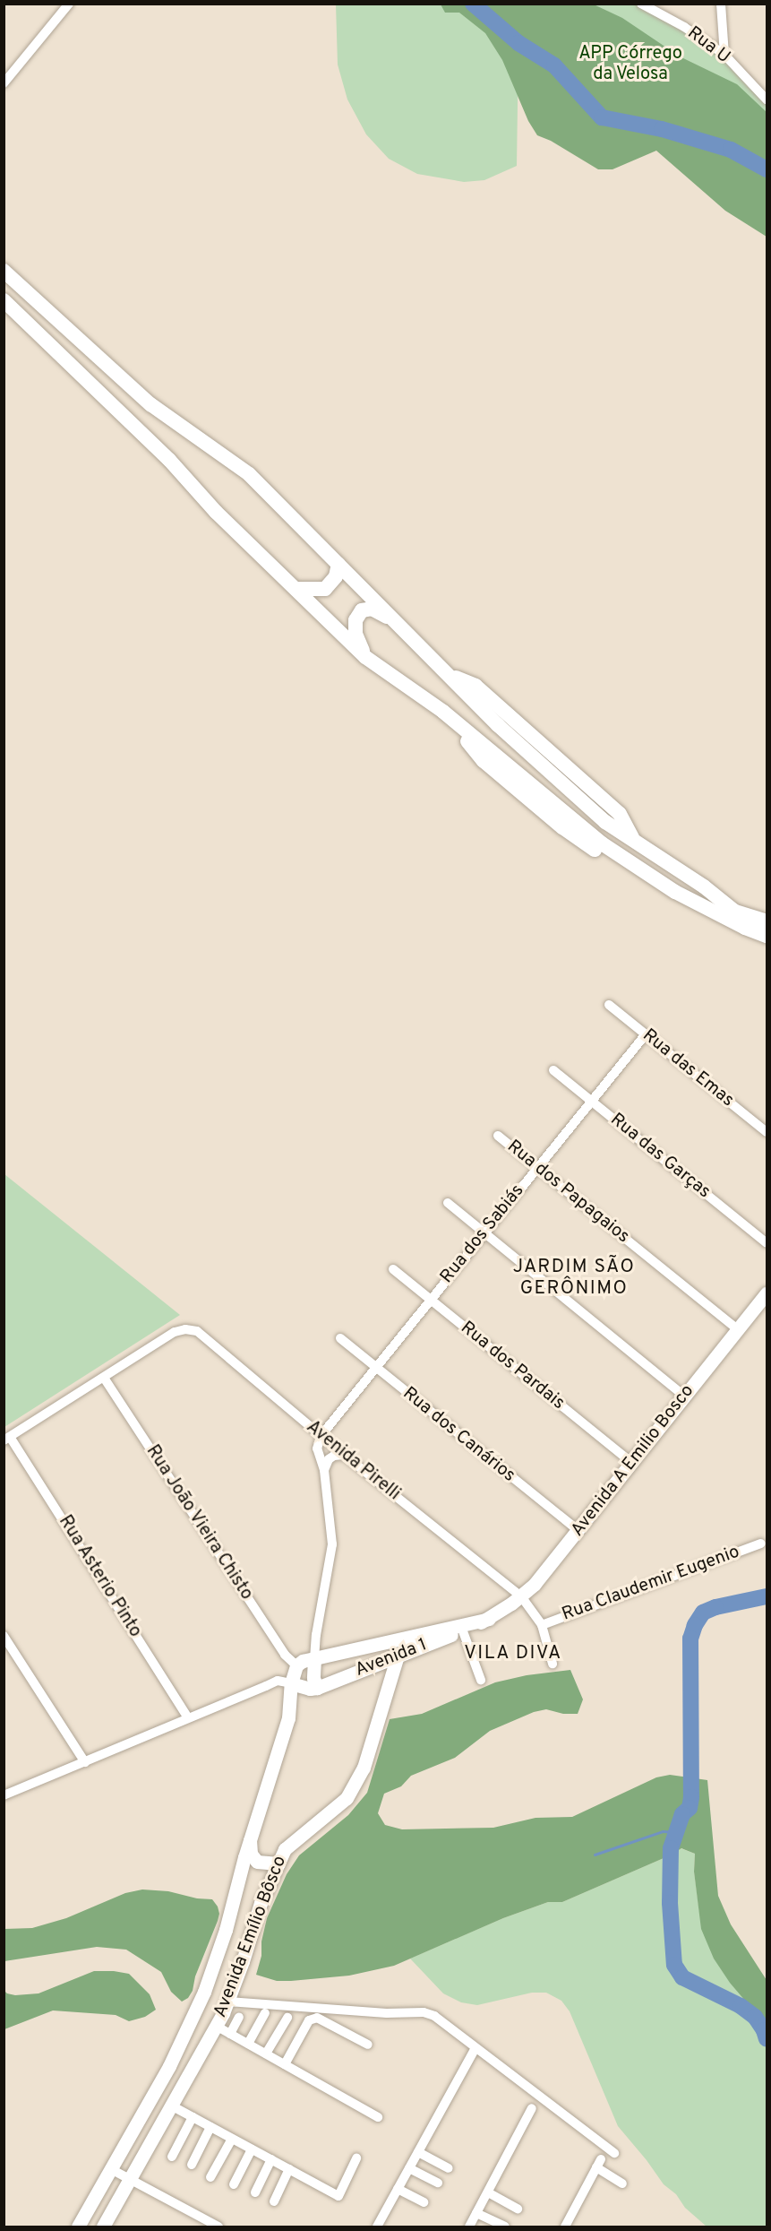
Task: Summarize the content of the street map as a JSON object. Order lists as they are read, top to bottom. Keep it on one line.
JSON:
{"streets":{"main road":["Avenida A Emilio Bosco","Avenida 1","Avenida Emílio Bôsco"],"street":["Rua U","Rua das Emas","Rua das Garças","Rua dos Papagaios","Rua dos Sabiás","Rua dos Pardais","Rua dos Canários","Avenida Pirelli","Rua João Vieira Chisto","Rua Asterio Pinto","Rua Claudemir Eugenio"]},"crossings":[["Rua das Emas","Rua dos Sabiás"],["Rua das Garças","Rua dos Sabiás"],["Rua dos Papagaios","Rua dos Sabiás"],["Rua dos Papagaios","Avenida A Emilio Bosco"],["Rua dos Sabiás","Rua dos Pardais"],["Rua dos Sabiás","Rua dos Canários"],["Rua dos Sabiás","Avenida Pirelli"],["Rua dos Pardais","Avenida A Emilio Bosco"],["Rua dos Canários","Avenida A Emilio Bosco"],["Avenida Pirelli","Avenida A Emilio Bosco"],["Avenida Pirelli","Rua João Vieira Chisto"],["Avenida Pirelli","Rua Claudemir Eugenio"],["Avenida A Emilio Bosco","Avenida 1"],["Rua João Vieira Chisto","Avenida Emílio Bôsco"],["Avenida 1","Avenida Emílio Bôsco"]],"districts":["JARDIM SÃO GERÔNIMO","VILA DIVA"],"parks":["APP Córrego da Velosa"]}
